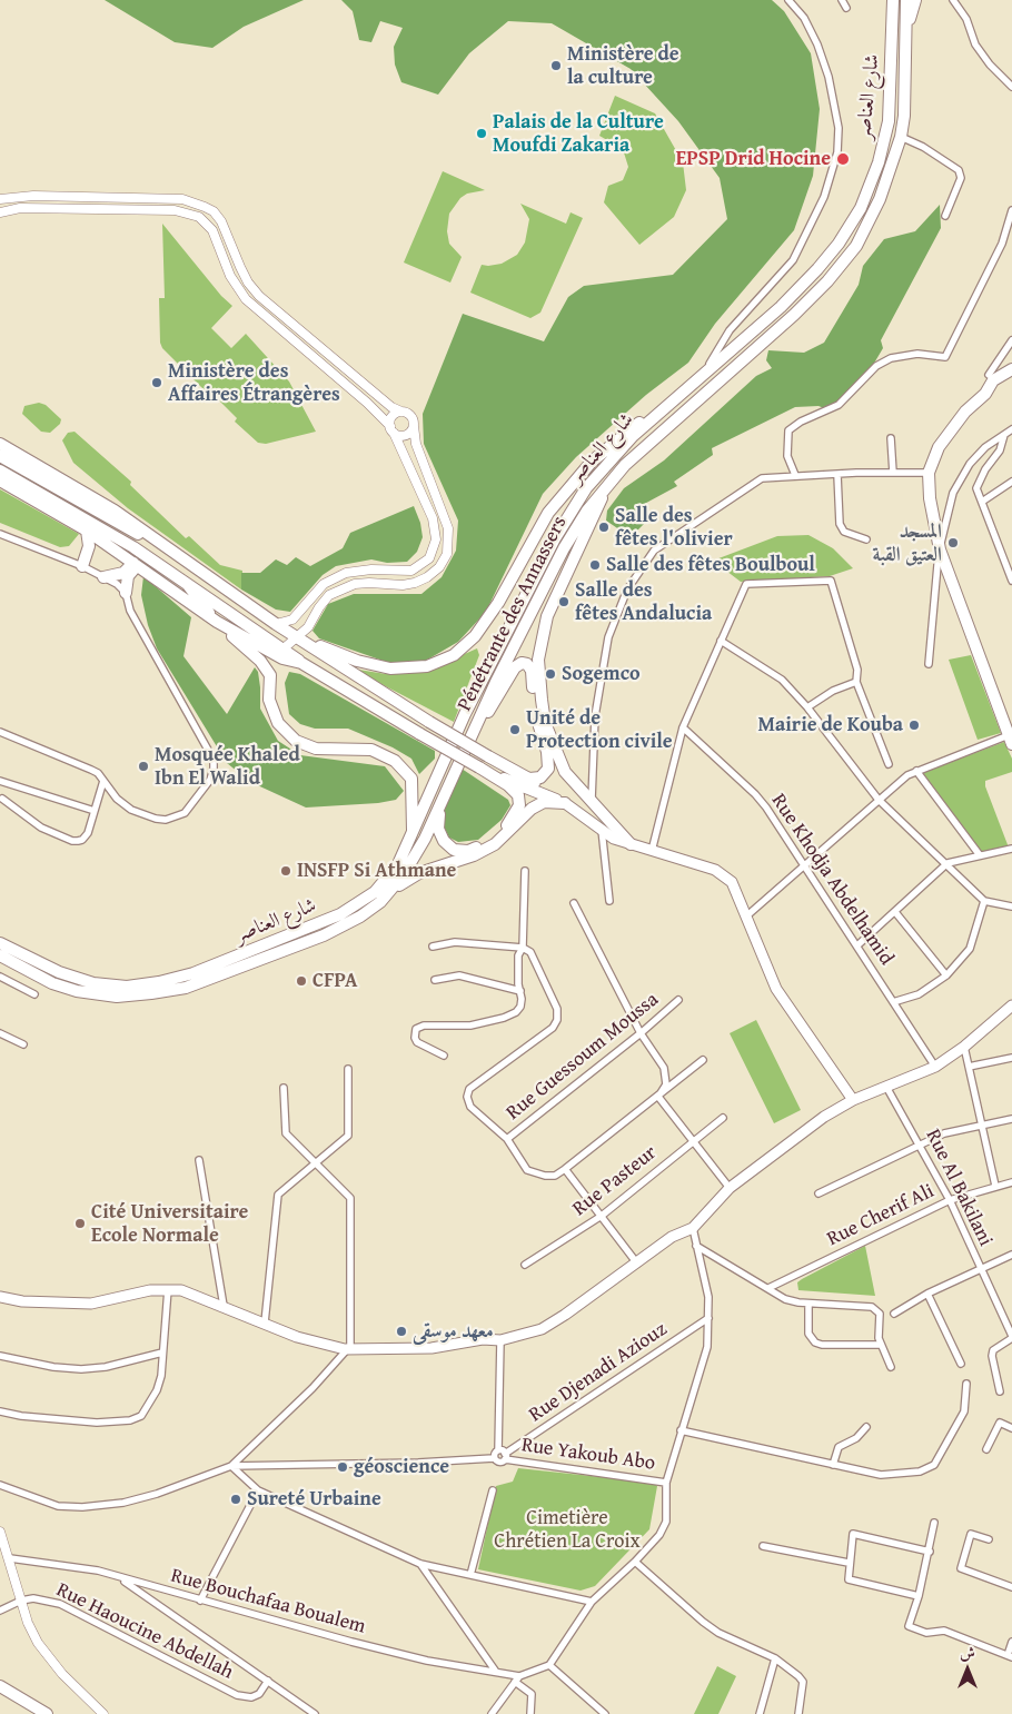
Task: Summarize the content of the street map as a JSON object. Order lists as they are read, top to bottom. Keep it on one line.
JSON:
{"streets":{"main road":["شارع العناصر","Pénétrante des Annassers"],"street":["Rue Khodja Abdelhamid","Rue Guessoum Moussa","Rue Pasteur","Rue Al Bakilani","Rue Cherif Ali","Rue Djenadi Aziouz","Rue Yakoub Abo","Rue Bouchafaa Boualem","Rue Haoucine Abdellah"]},"crossings":[["Rue Al Bakilani","Rue Cherif Ali"],["Rue Djenadi Aziouz","Rue Yakoub Abo"]],"parks":["Cimetière Chrétien La Croix"],"places":["Ministère de la culture","Palais de la Culture Moufdi Zakaria","EPSP Drid Hocine","Ministère des Affaires Étrangères","Salle des fêtes l'olivier","المسجد العتيق القبة","Salle des fêtes Boulboul","Salle des fêtes Andalucia","Sogemco","Mairie de Kouba","Unité de Protection civile","Mosquée Khaled Ibn El Walid","INSFP Si Athmane","CFPA","Cité Universitaire Ecole Normale","معهد موسقى","géoscience","Sureté Urbaine"],"north":"top"}
